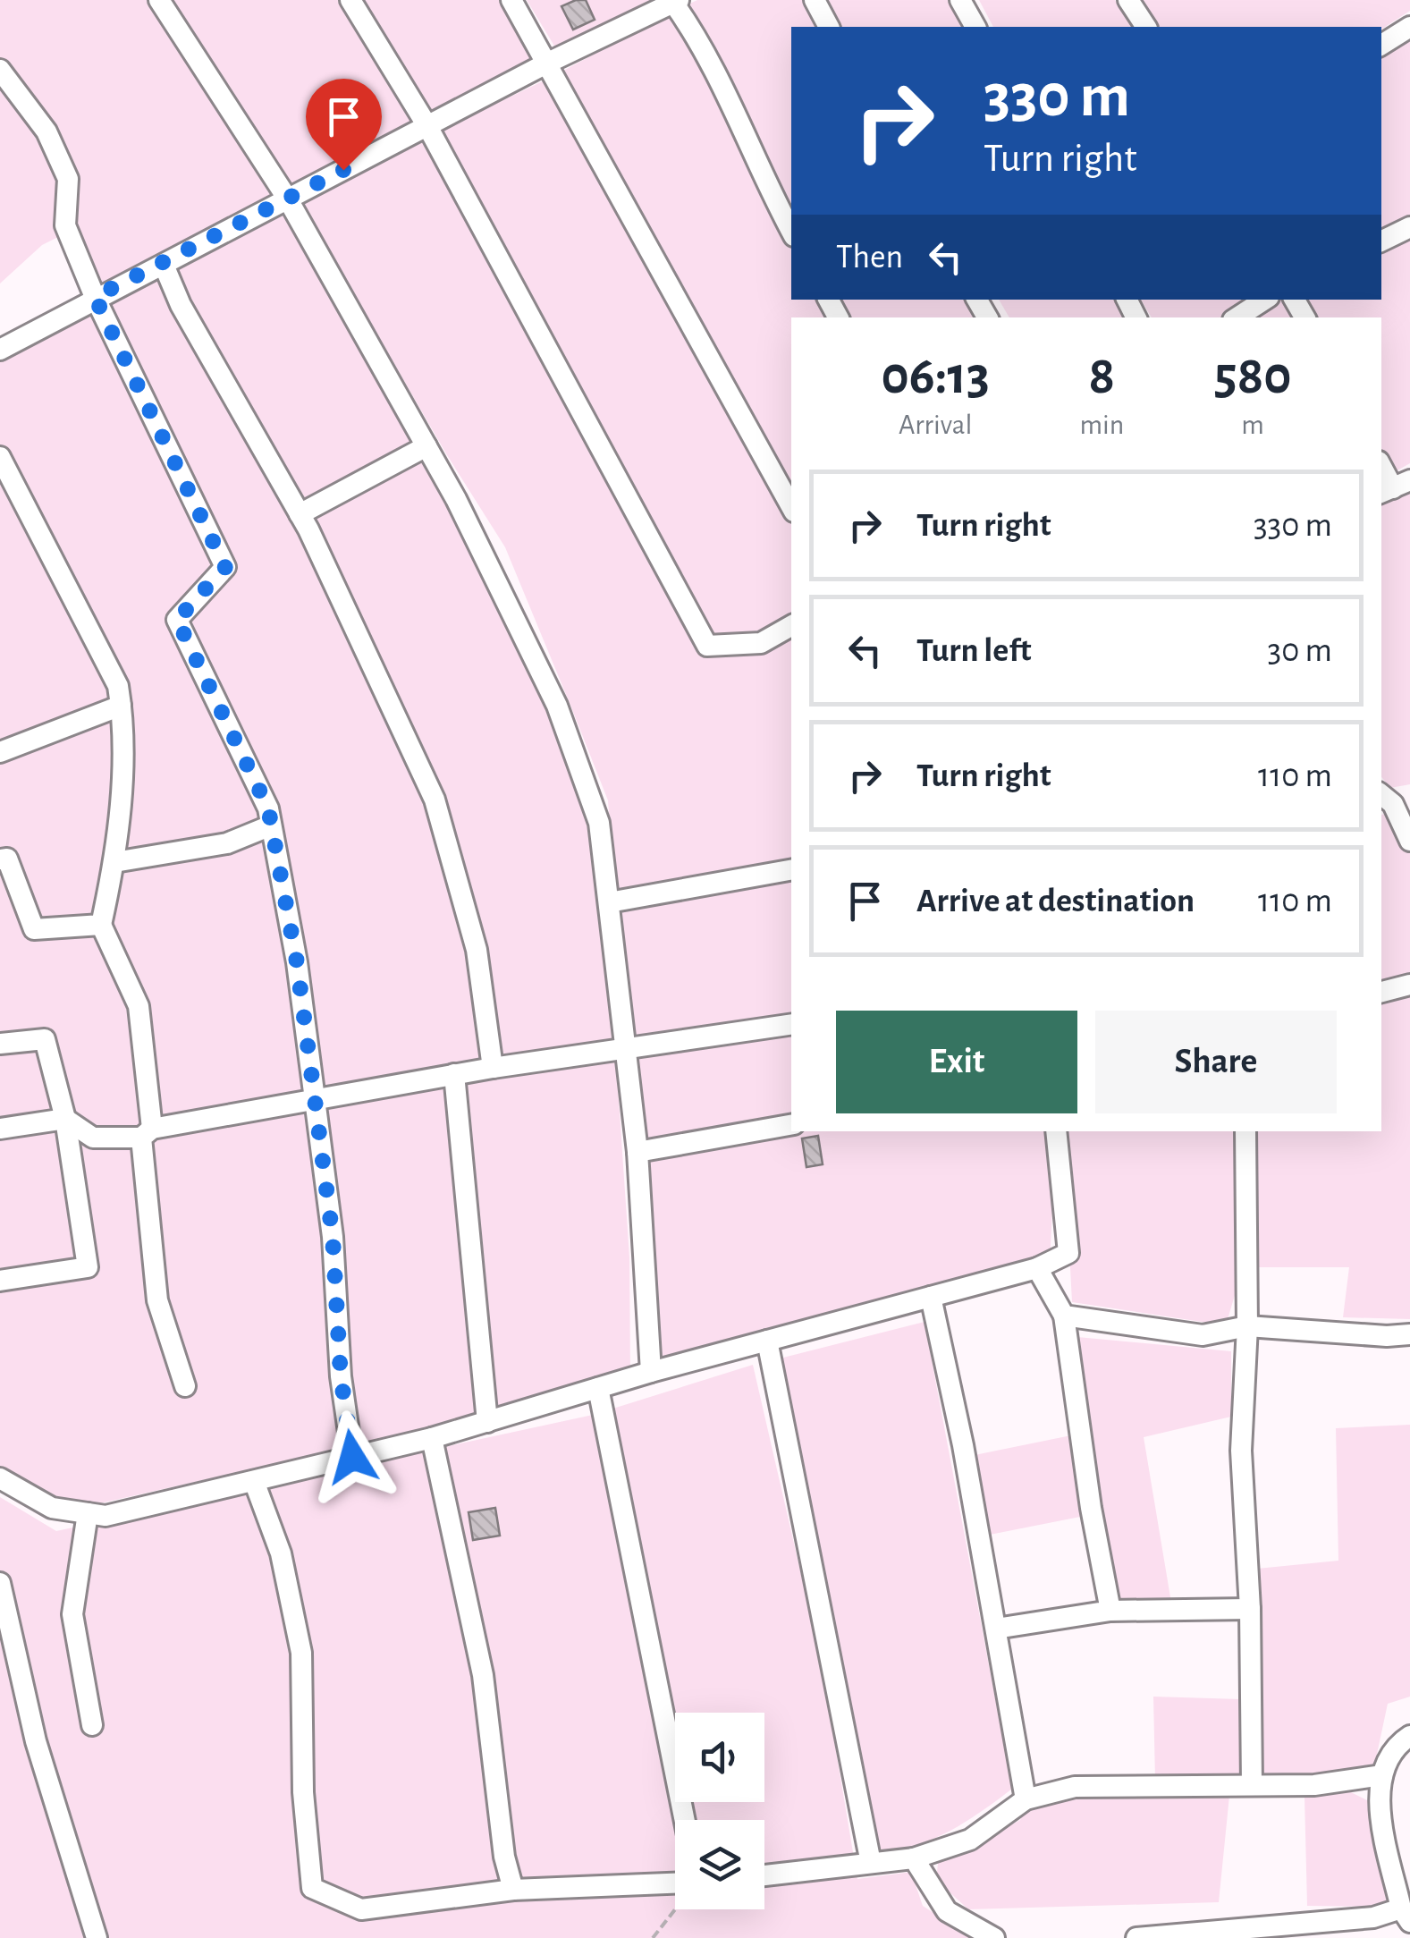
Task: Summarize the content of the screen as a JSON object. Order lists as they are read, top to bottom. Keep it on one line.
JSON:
{"page":{"turn":["330 m","Turn right"],"then":"Then","eta":["06:13","Arrival","8","min","580","m"],"list":[{"name":"Turn right","value":"330 m"},{"name":"Turn left","value":"30 m"},{"name":"Turn right","value":"110 m"},{"name":"Arrive at destination","value":"110 m"}],"buttons":["Exit","Share"]}}
